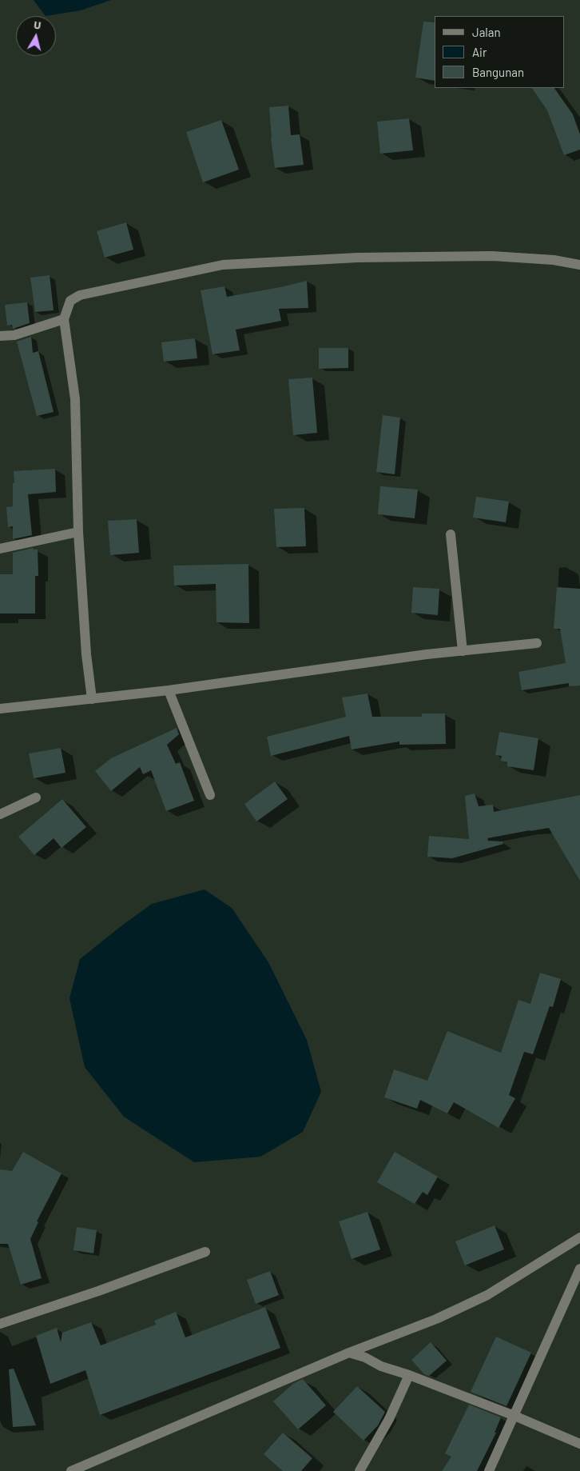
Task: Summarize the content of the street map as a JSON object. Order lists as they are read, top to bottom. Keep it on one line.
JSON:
{"legend":["Jalan","Air","Bangunan"],"north":"top"}
